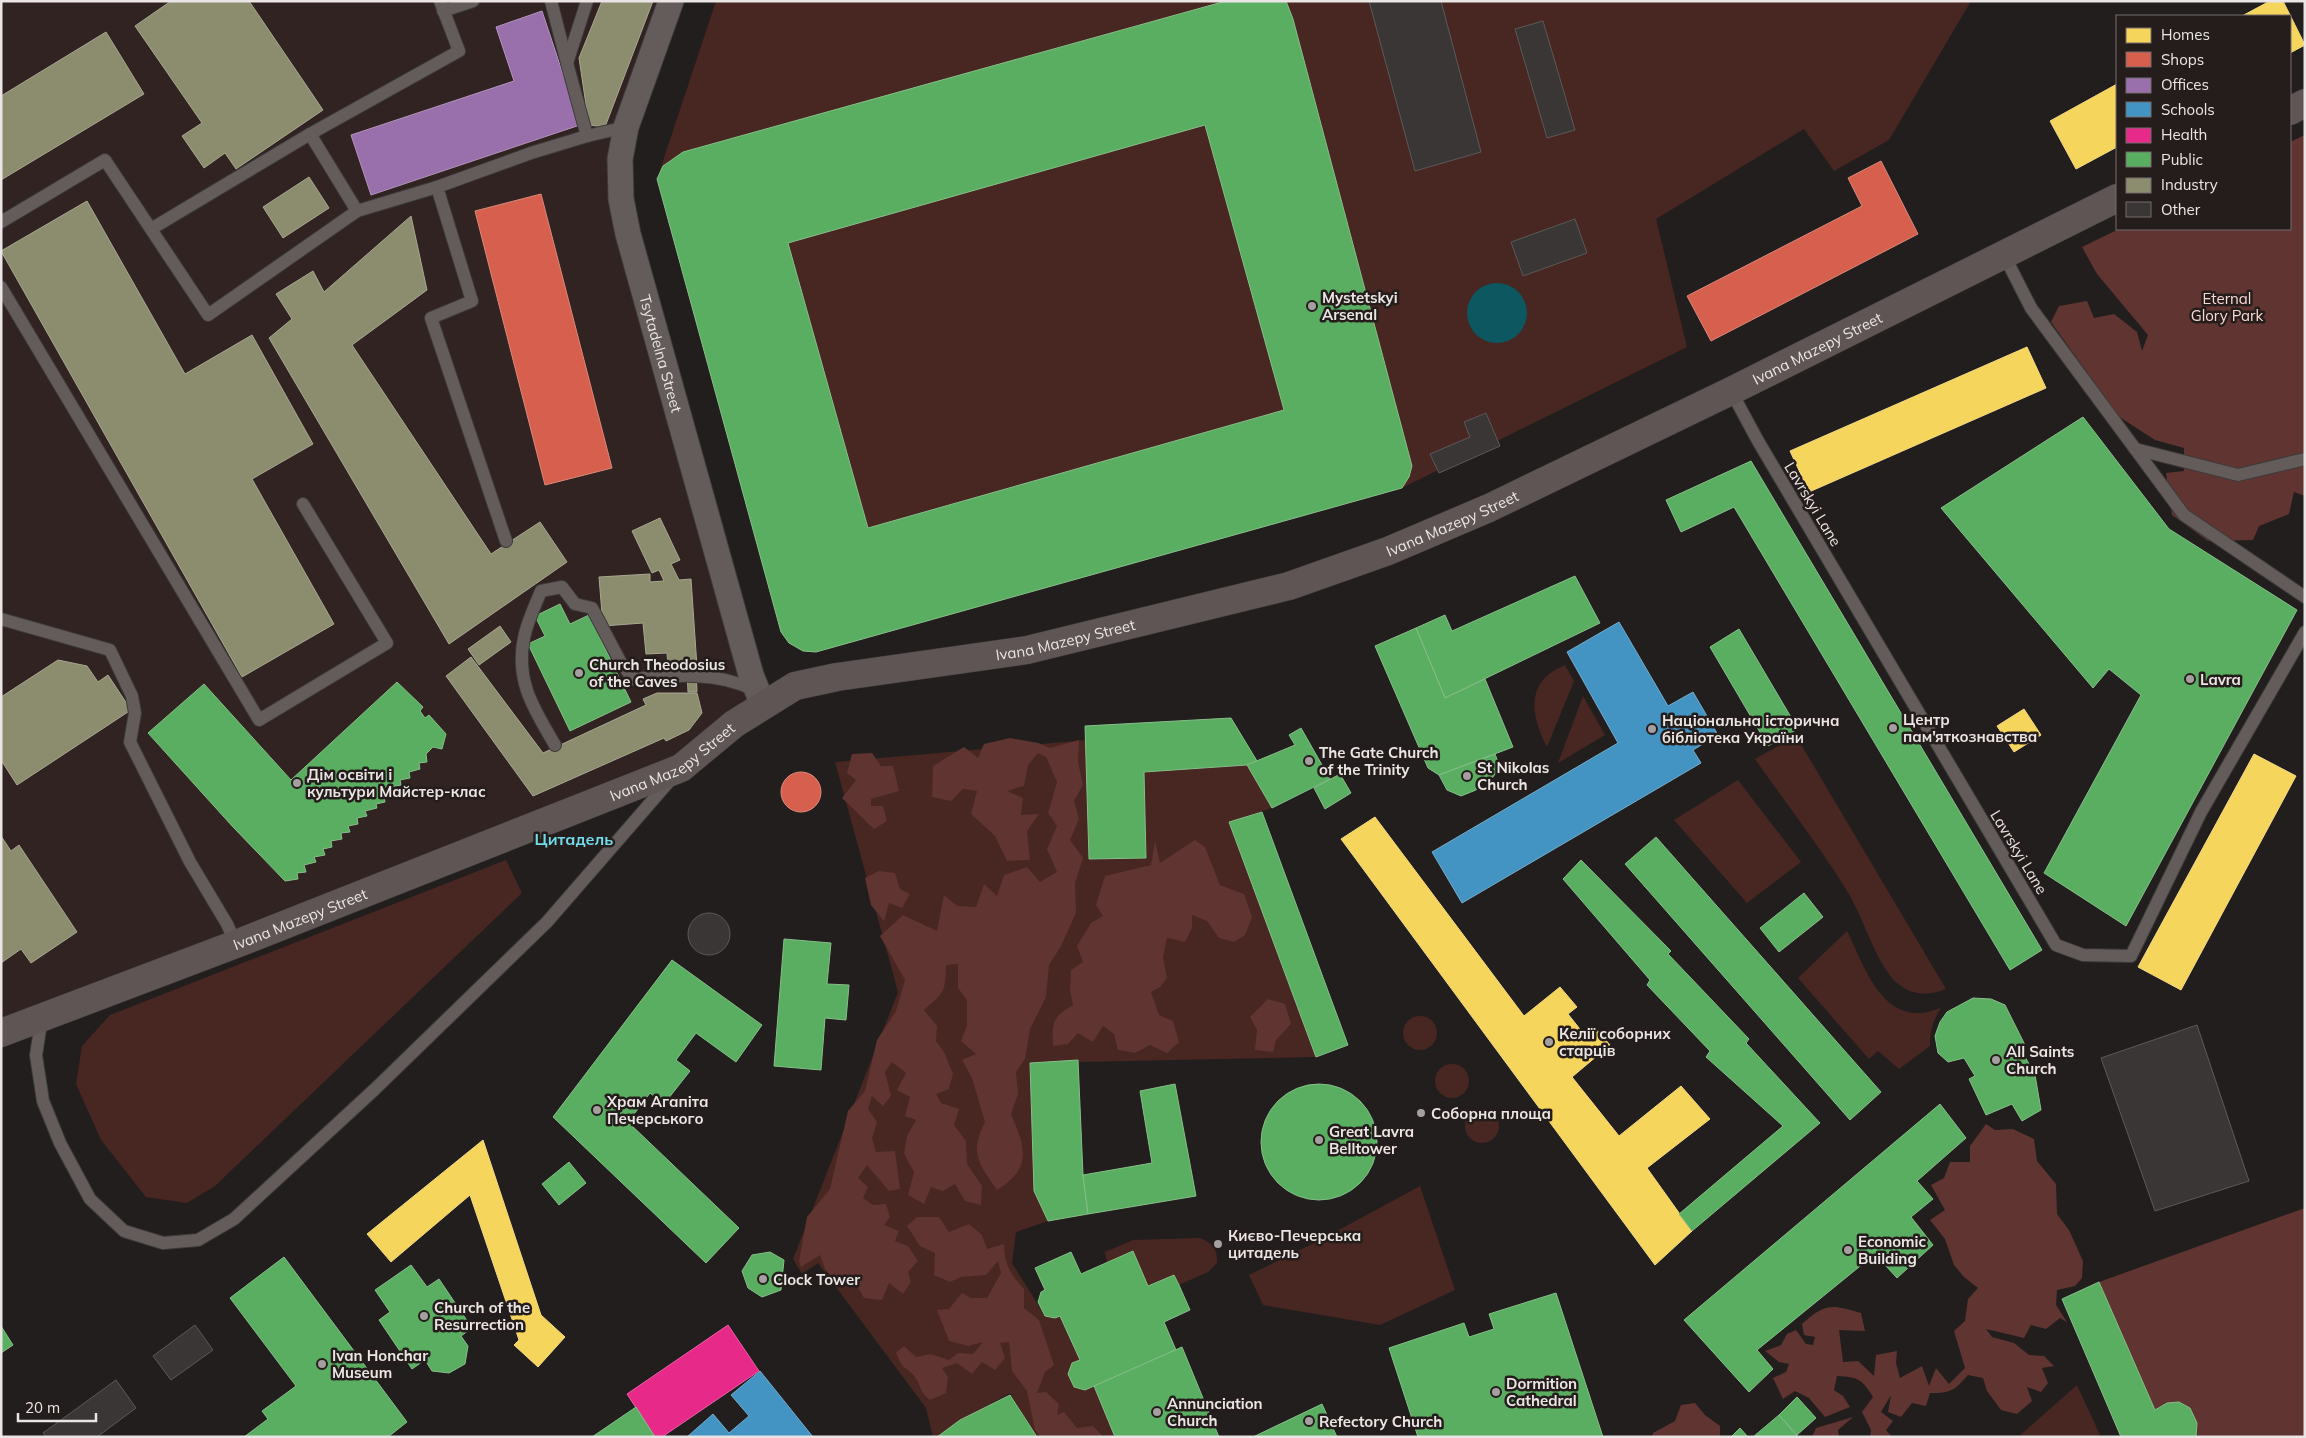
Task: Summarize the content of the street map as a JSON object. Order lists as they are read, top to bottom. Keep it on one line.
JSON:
{"streets":{"main road":["Ivana Mazepy Street"],"street":["Tsytadelna Street"],"lane":["Lavrskyi Lane"]},"crossings":[["Ivana Mazepy Street","Tsytadelna Street"],["Ivana Mazepy Street","Lavrskyi Lane"]],"districts":["Цитадель"],"parks":["Eternal Glory Park"],"places":["Mystetskyi Arsenal","Church Theodosius of the Caves","Lavra","Центр пам'яткознавства","Національна історична бібліотека України","The Gate Church of the Trinity","St Nikolas Church","Дім освіти і культури Майстер-клас","Келії соборних старців","All Saints Church","Храм Агапіта Печерського","Соборна площа","Great Lavra Belltower","Києво-Печерська цитадель","Economic Building","Clock Tower","Church of the Resurrection","Ivan Honchar Museum","Dormition Cathedral","Annunciation Church","Refectory Church"],"legend":["Homes","Shops","Offices","Schools","Health","Public","Industry","Other"],"scale_bar":"20 m"}
